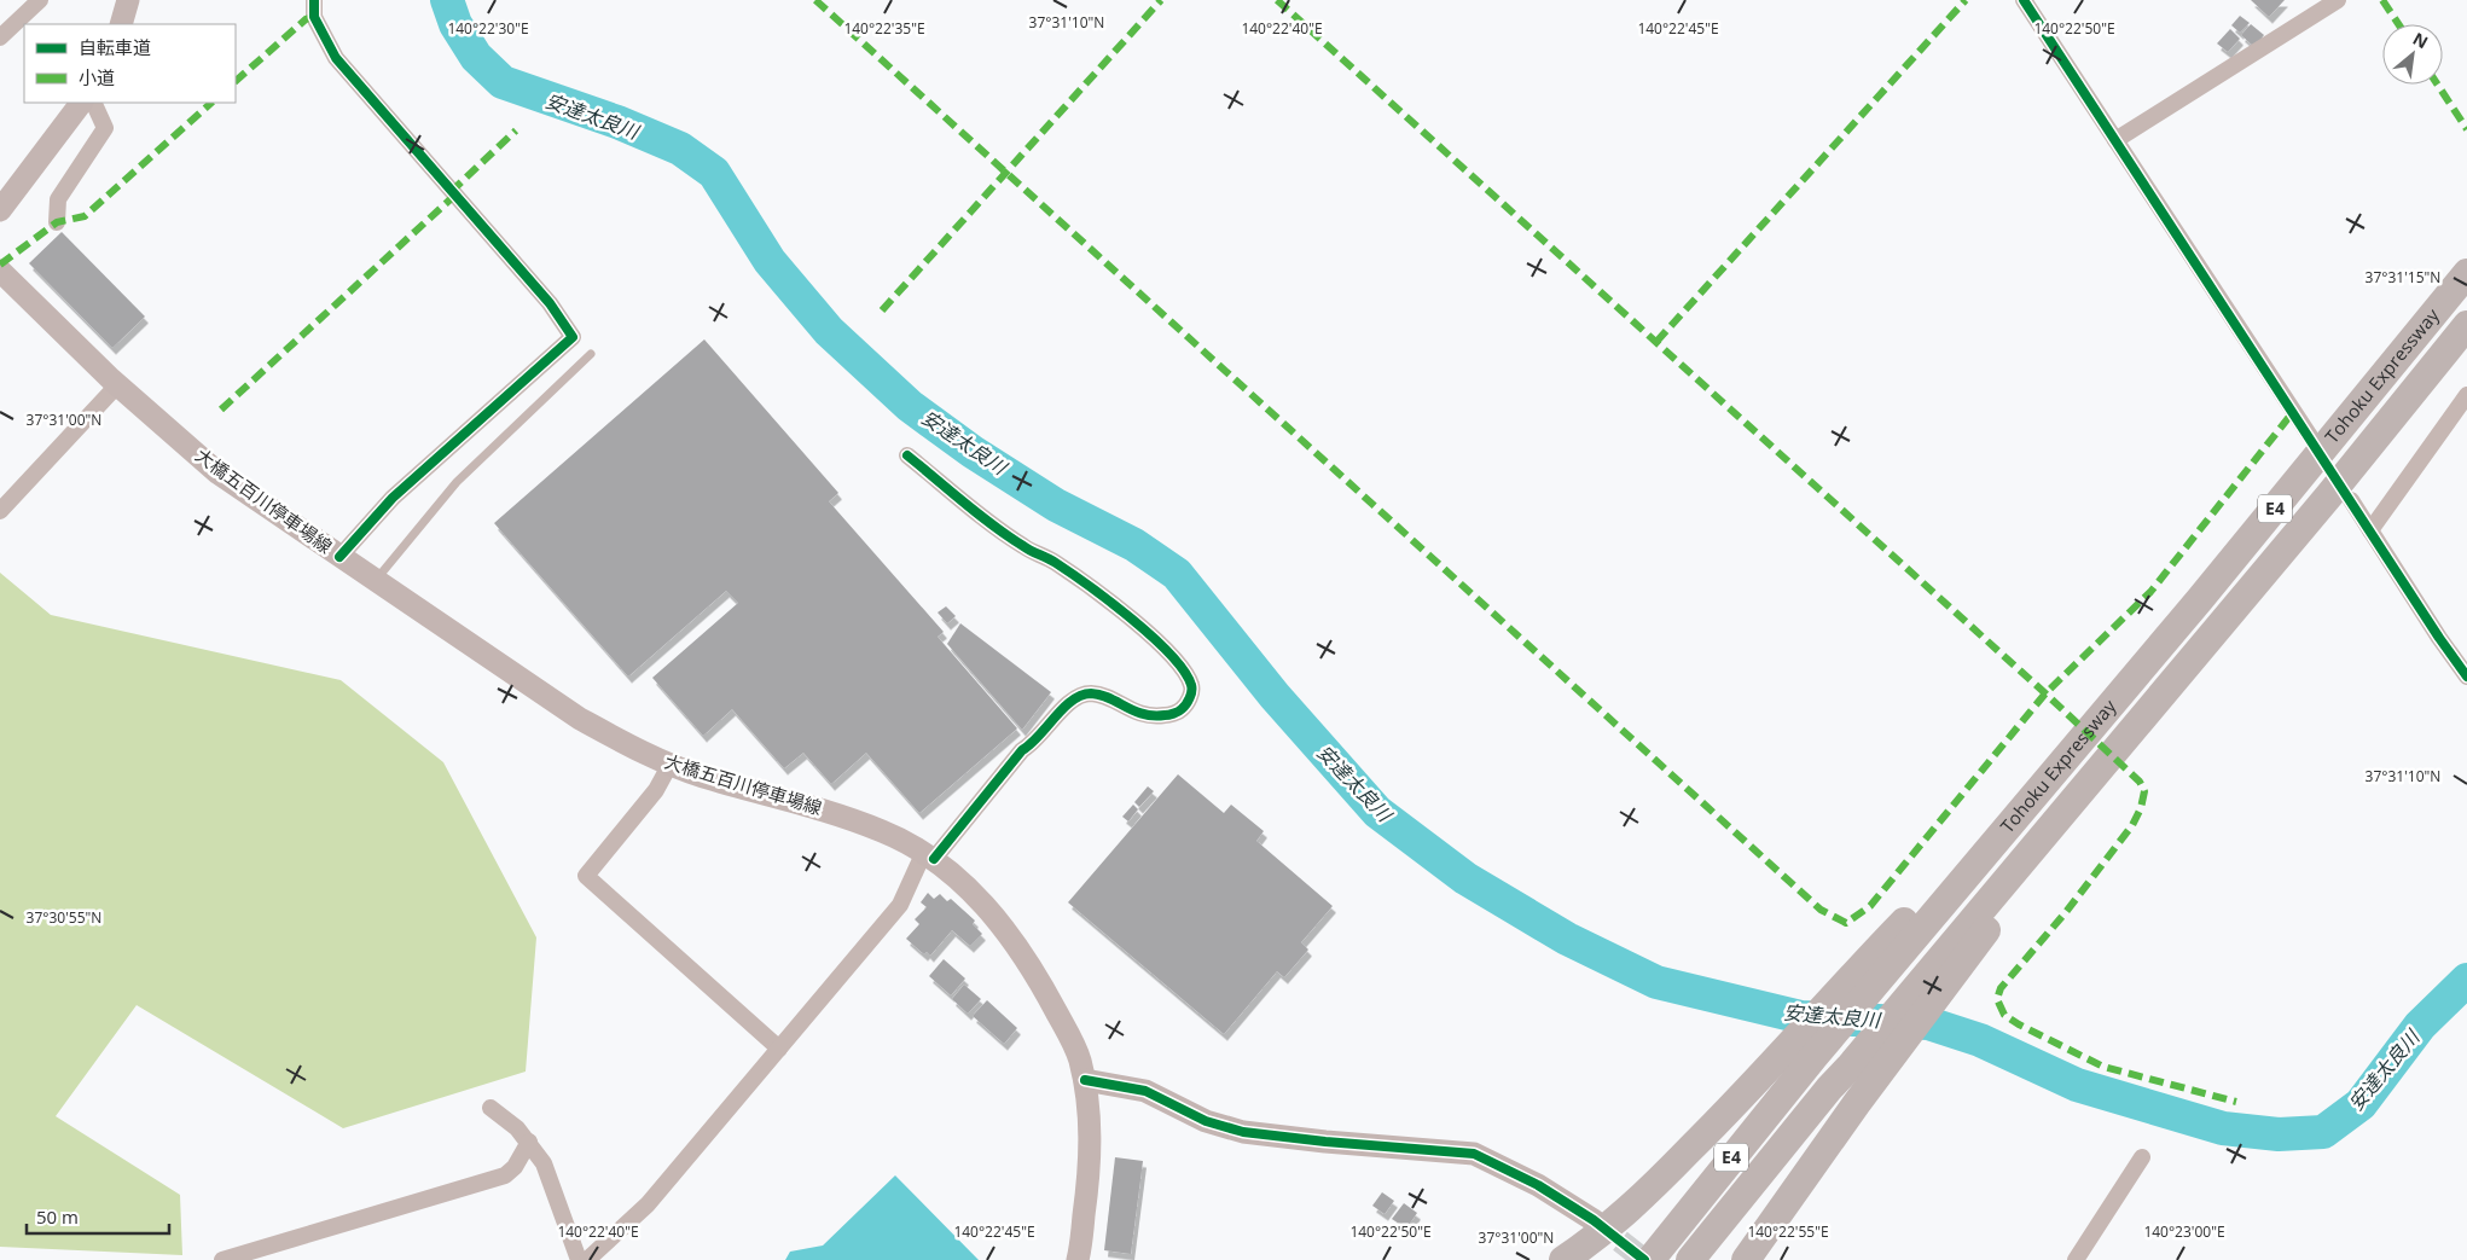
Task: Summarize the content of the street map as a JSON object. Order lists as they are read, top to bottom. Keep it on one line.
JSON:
{"streets":{"highway":["Tohoku Expressway","E4"],"main road":["大橋五百川停車場線"]},"crossings":[["Tohoku Expressway","E4"]],"water":["安達太良川"],"legend":["自転車道","小道"],"scale_bar":"50 m","north":"top right","coordinates":["37°31'10\"N","140°22'30\"E","140°22'35\"E","140°22'40\"E","140°22'45\"E","140°22'50\"E","37°31'15\"N","37°31'00\"N","37°30'55\"N","140°22'55\"E","140°23'00\"E"]}
